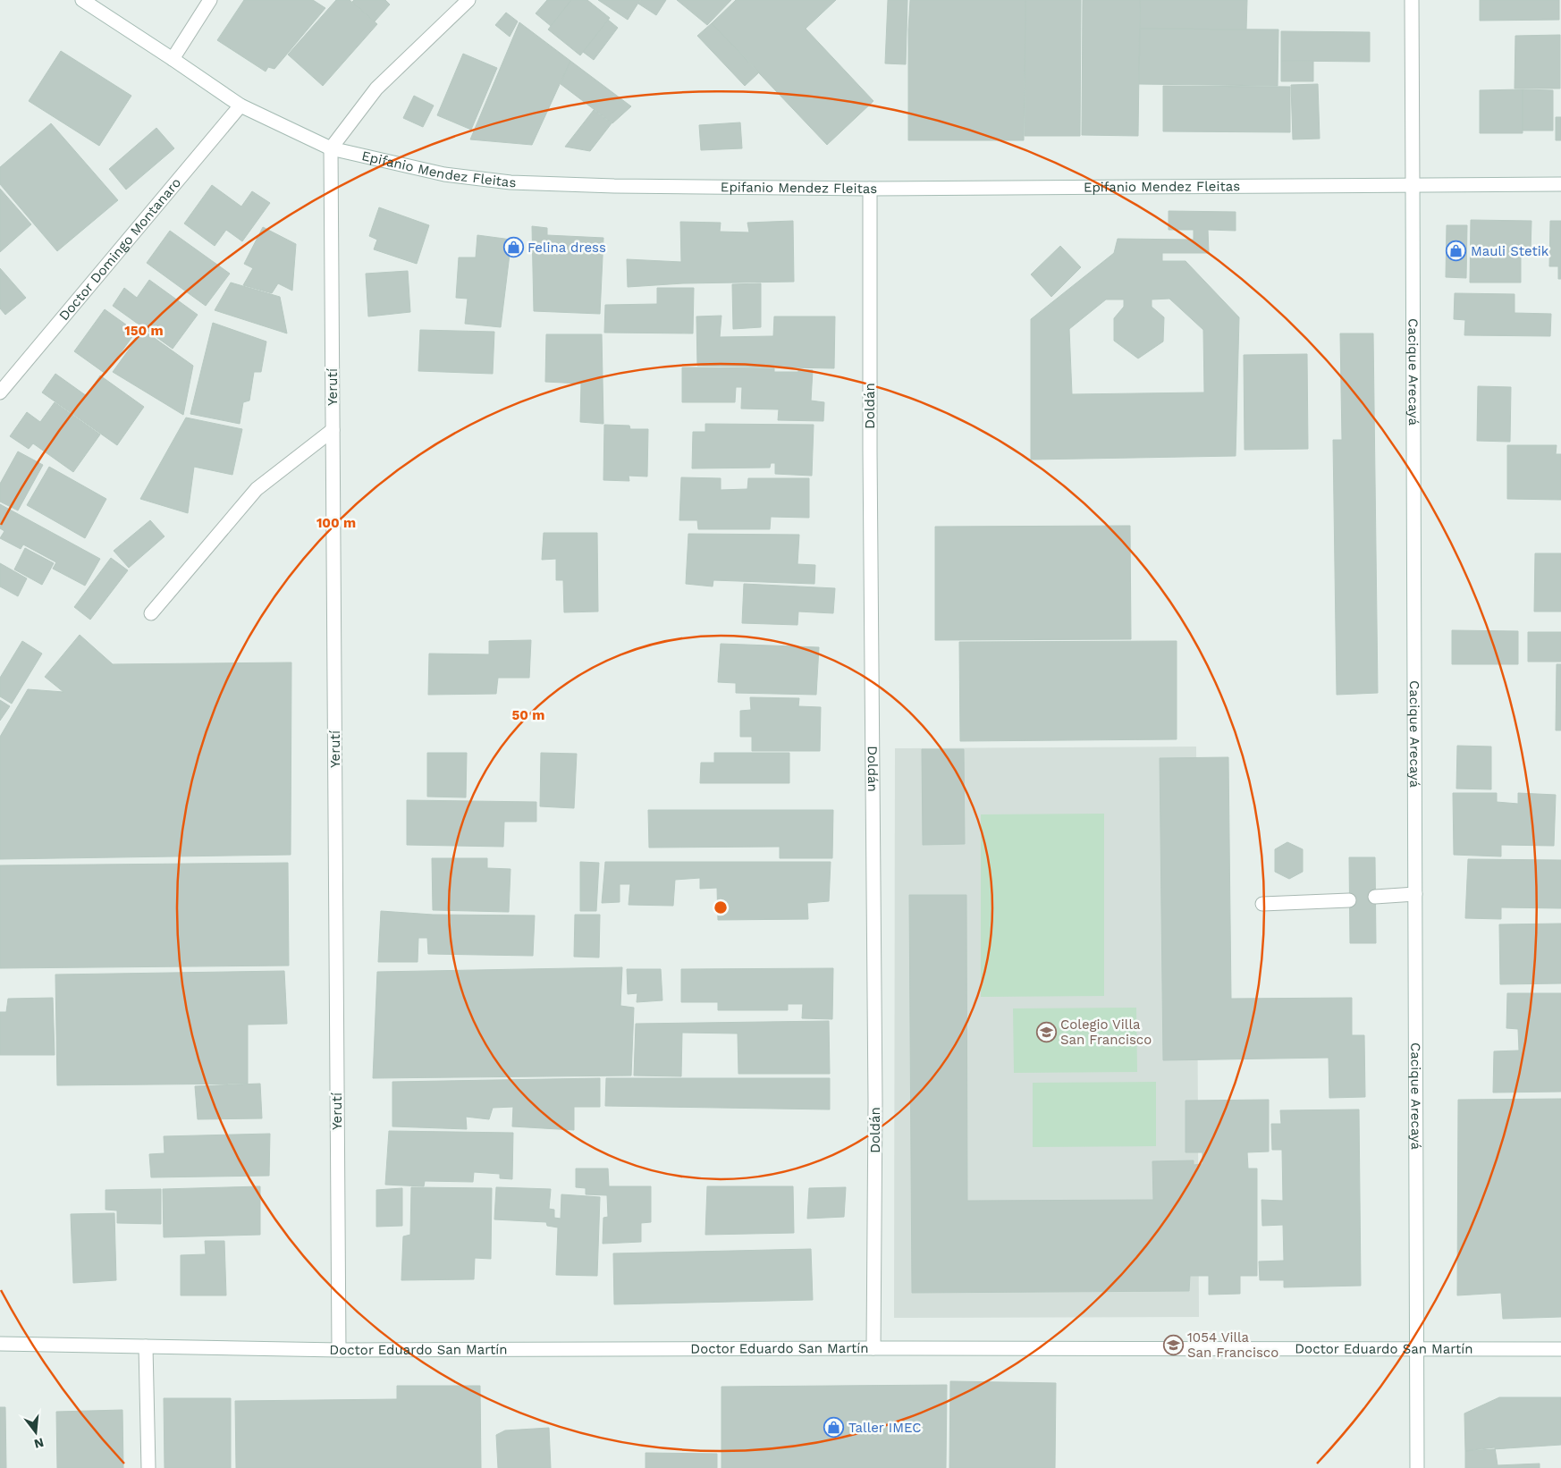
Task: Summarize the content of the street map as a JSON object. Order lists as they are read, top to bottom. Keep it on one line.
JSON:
{"streets":{"street":["Epifanio Mendez Fleitas","Doctor Domingo Montanaro","Cacique Arecayá","Yerutí","Doldán","Doctor Eduardo San Martín"]},"crossings":[["Epifanio Mendez Fleitas","Doctor Domingo Montanaro"],["Epifanio Mendez Fleitas","Cacique Arecayá"],["Epifanio Mendez Fleitas","Yerutí"],["Epifanio Mendez Fleitas","Doldán"],["Cacique Arecayá","Doctor Eduardo San Martín"],["Yerutí","Doctor Eduardo San Martín"],["Doldán","Doctor Eduardo San Martín"]],"places":{"shop":["Felina dress","Mauli Stetik","Taller IMEC"],"school or university":["Colegio Villa San Francisco","1054 Villa San Francisco"]},"north":"bottom","rings":["150 m","100 m","50 m"]}
